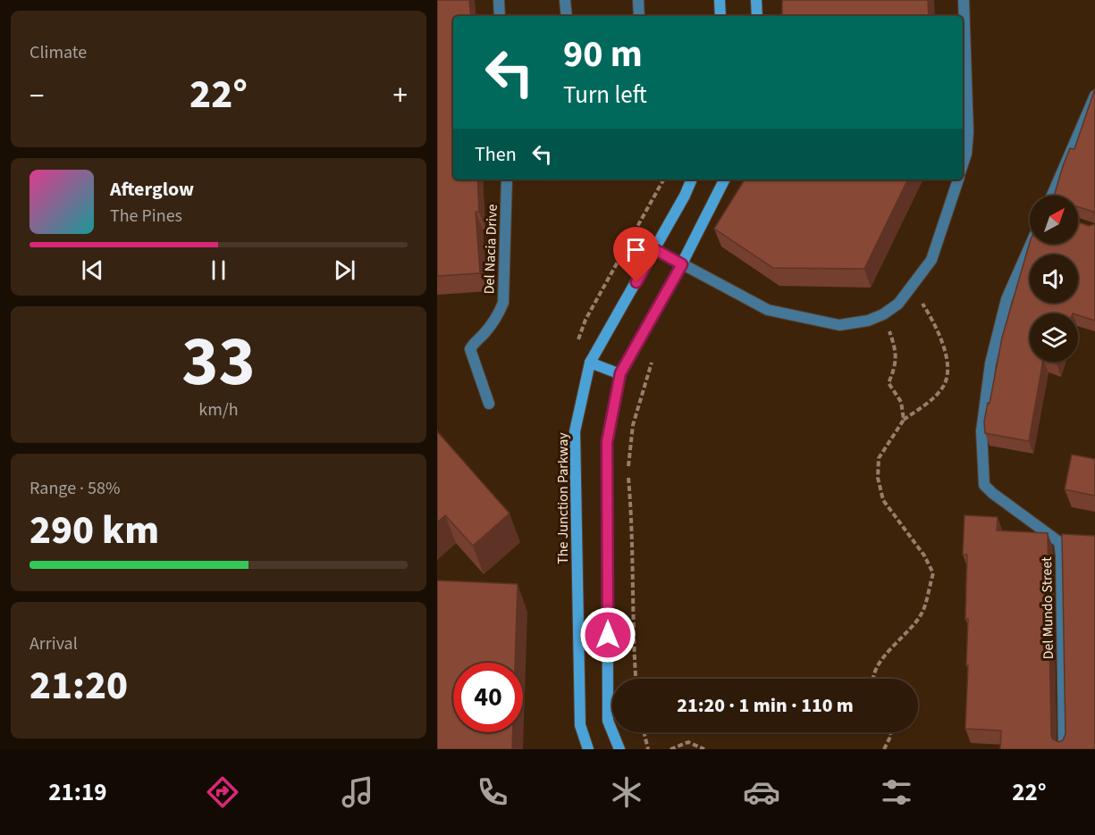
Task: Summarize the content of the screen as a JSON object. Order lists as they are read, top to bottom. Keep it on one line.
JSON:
{"streets":{"street":["Del Nacia Drive","The Junction Parkway","Del Mundo Street"]},"north":"top right","page":{"tile":["Climate",["33","km/h"],["Range · 58%","290 km"],["Arrival","21:20"]],"turn":["90 m","Turn left"],"heat":["−","22°","+"],"then":"Then","song":["Afterglow","The Pines"],"limit":"40","trip":"21:20 · 1 min · 110 m","tabs":["21:19","22°"]}}
